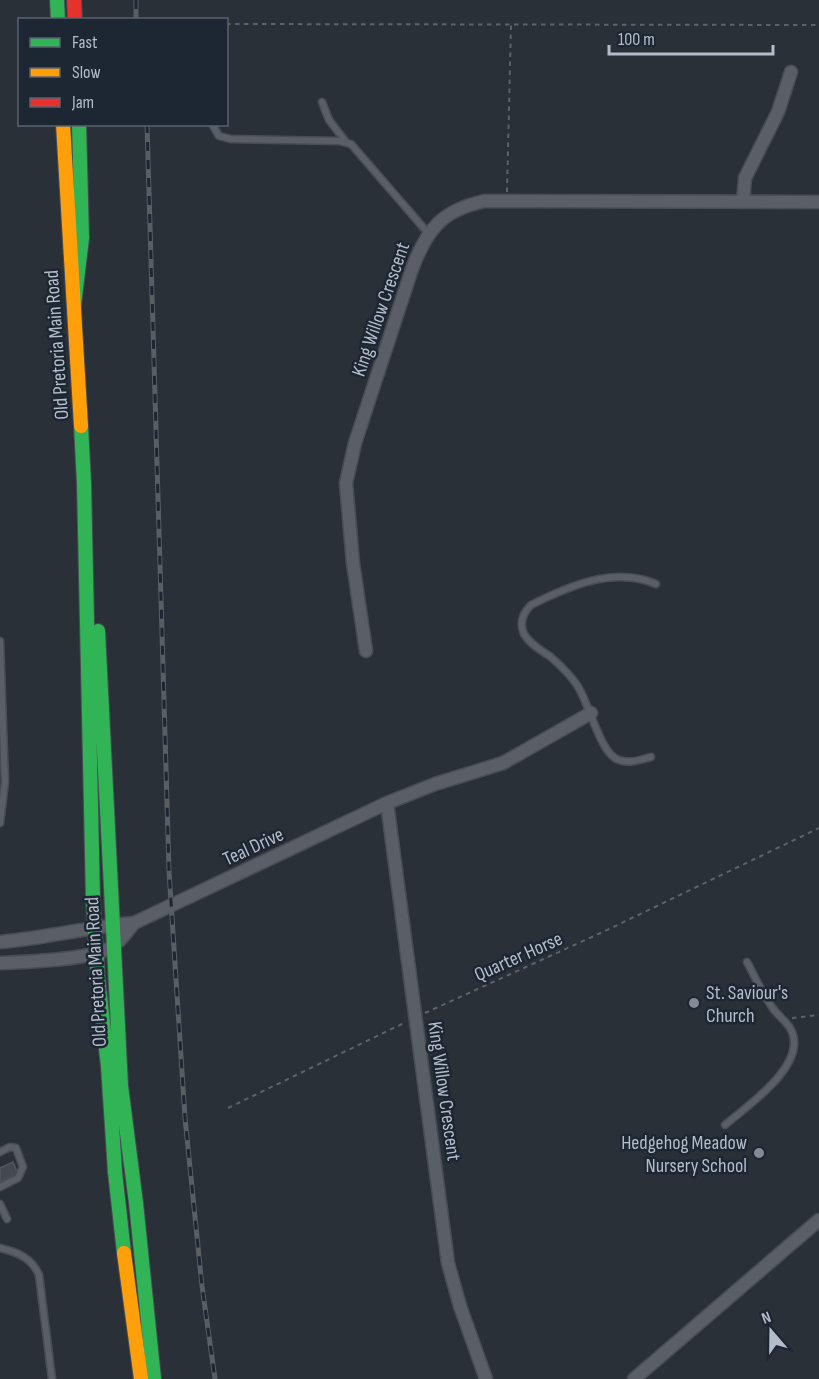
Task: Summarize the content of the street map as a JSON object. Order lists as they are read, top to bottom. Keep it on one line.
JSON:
{"streets":{"main road":["Old Pretoria Main Road"],"street":["King Willow Crescent","Teal Drive"],"path":["Quarter Horse"]},"crossings":[["King Willow Crescent","Teal Drive"],["King Willow Crescent","Quarter Horse"],["Old Pretoria Main Road","Teal Drive"]],"places":["St. Saviour's Church","Hedgehog Meadow Nursery School"],"legend":["Fast","Slow","Jam"],"scale_bar":"100 m","north":"top"}
